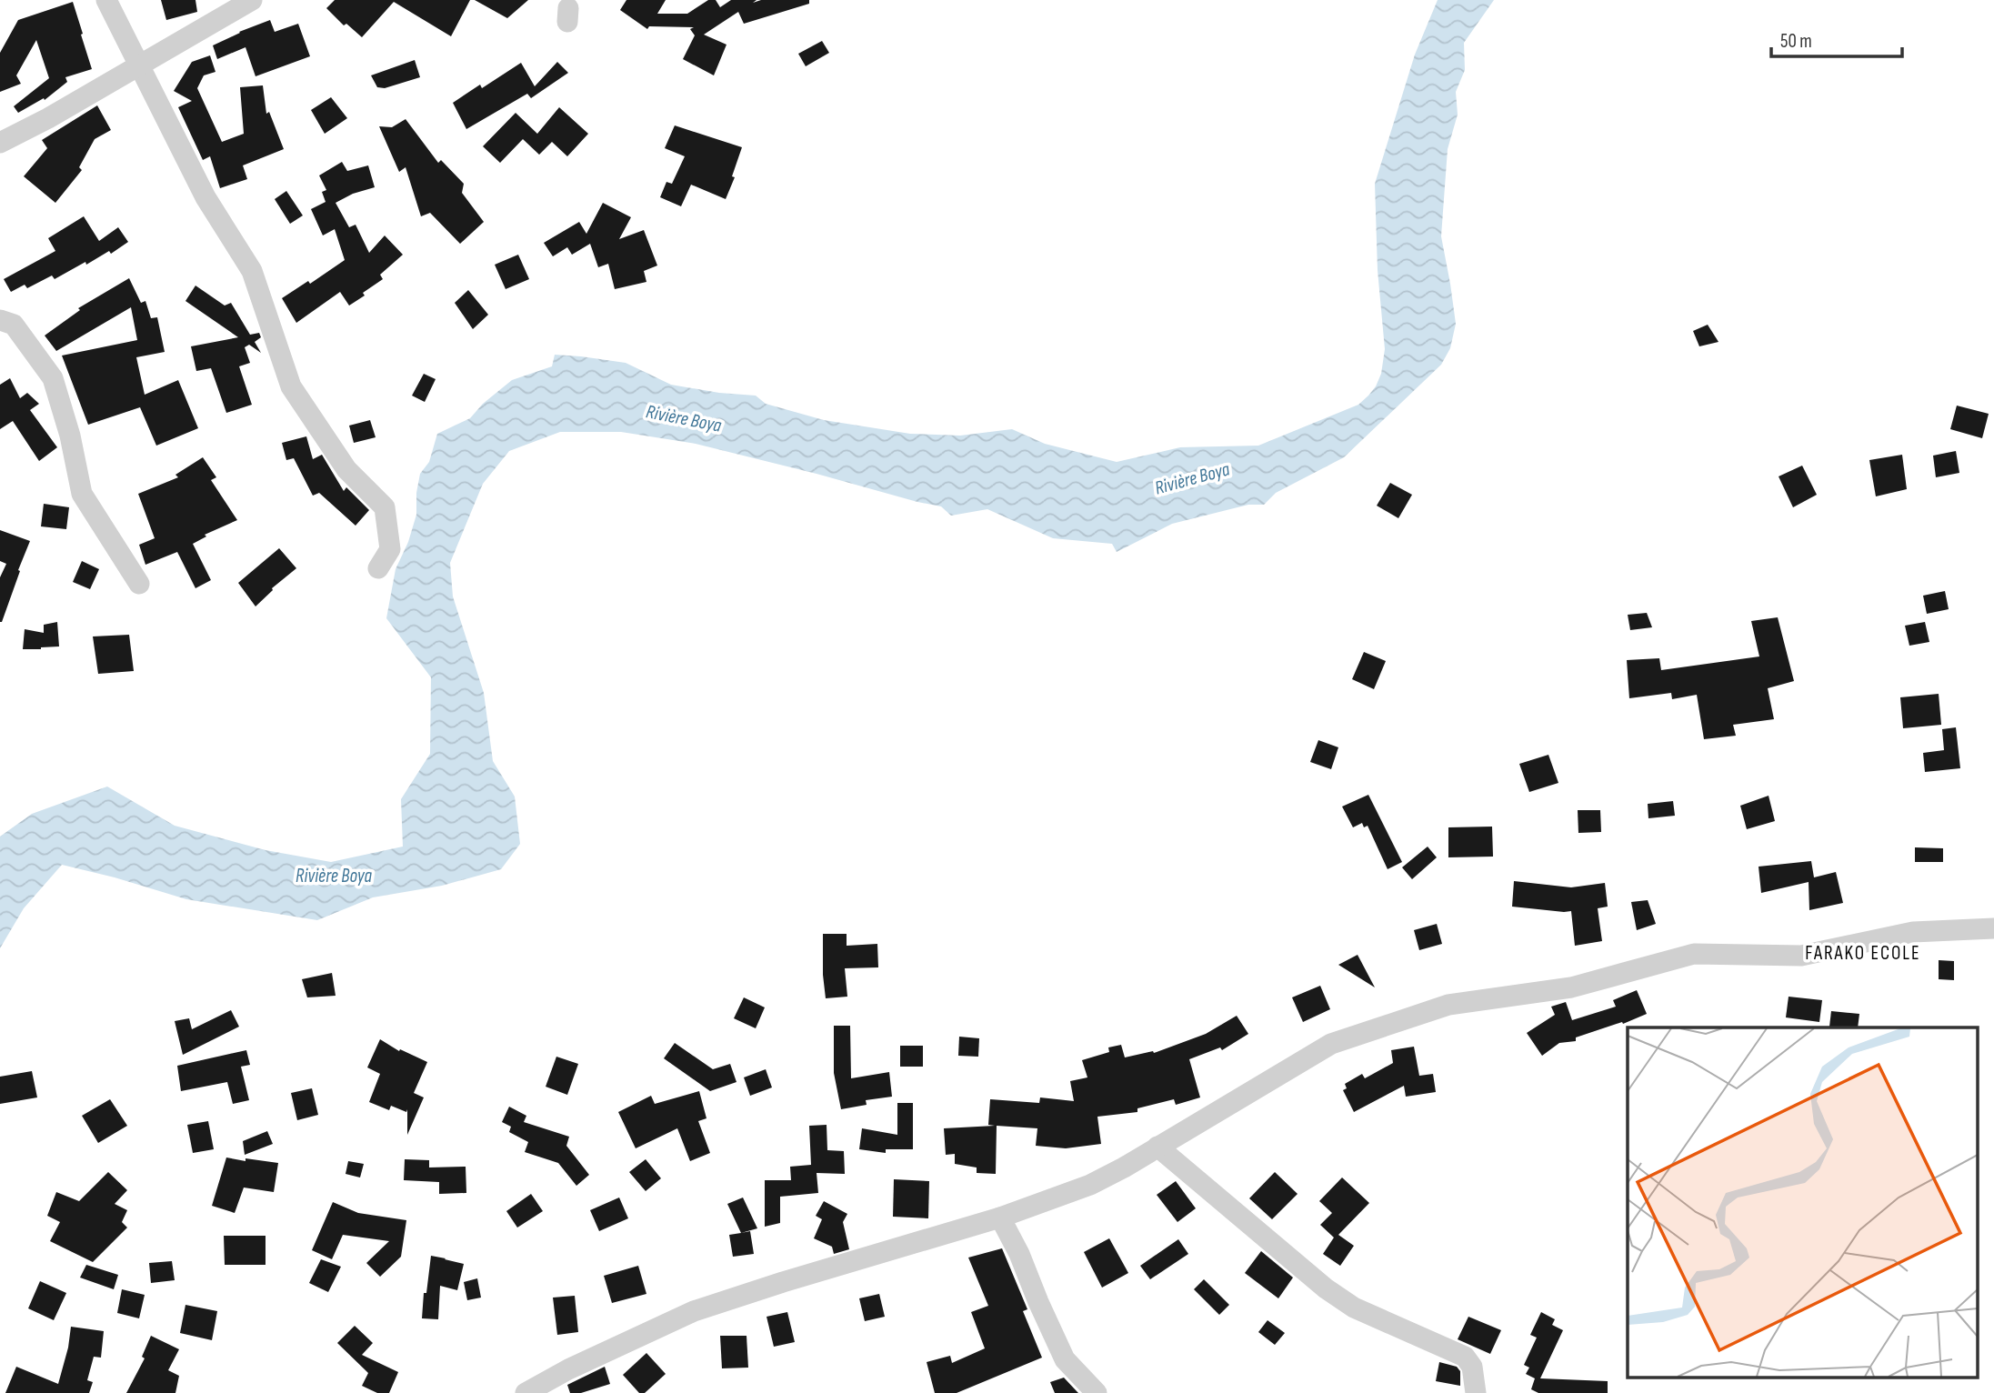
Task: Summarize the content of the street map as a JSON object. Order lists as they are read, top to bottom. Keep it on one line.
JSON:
{"districts":["FARAKO ECOLE"],"water":["Rivière Boya"],"scale_bar":"50 m"}
